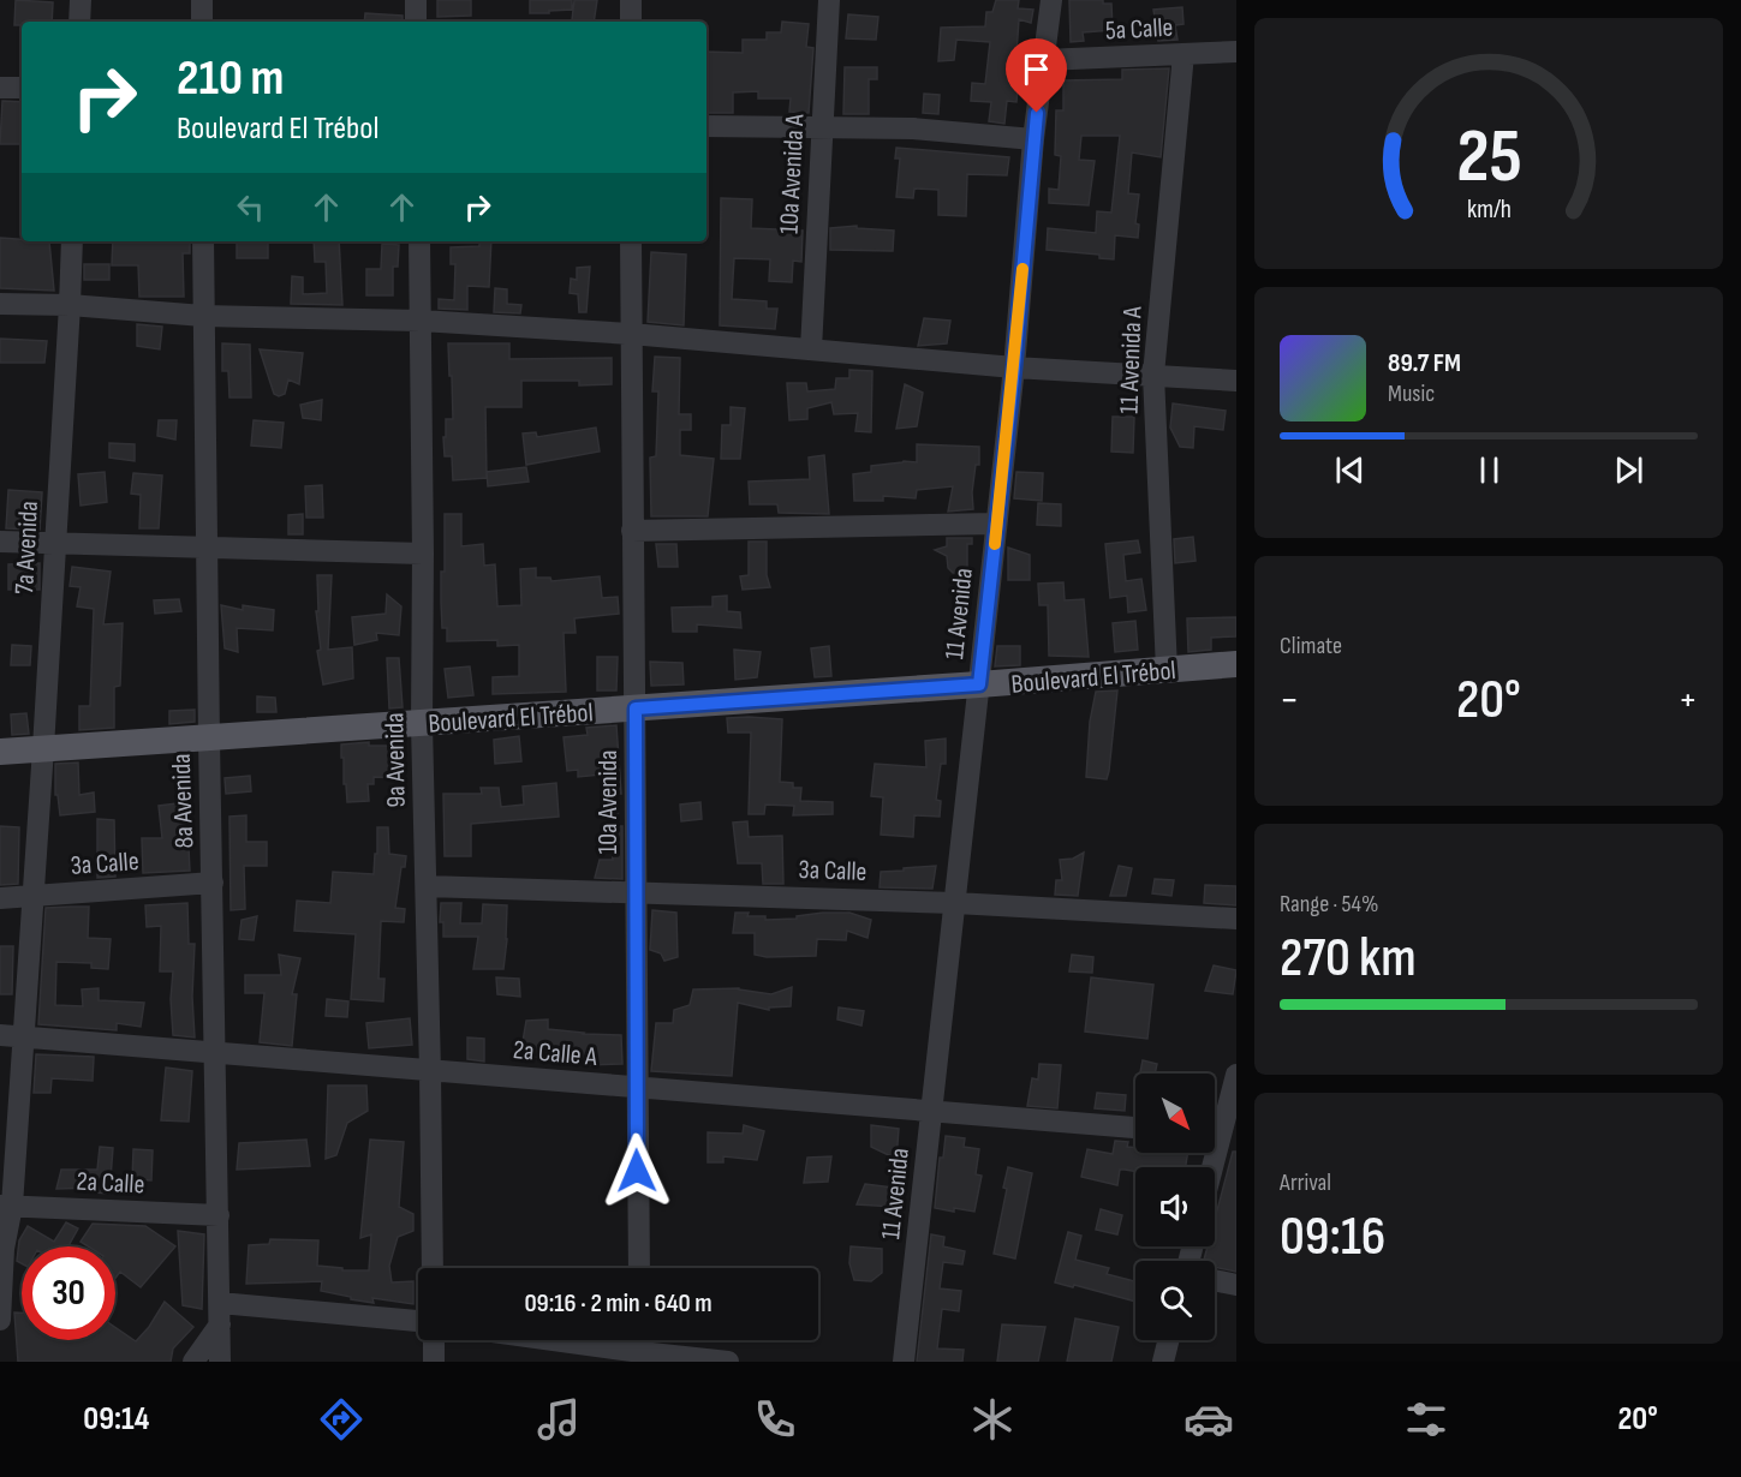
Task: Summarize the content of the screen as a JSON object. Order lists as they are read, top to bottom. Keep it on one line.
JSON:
{"streets":{"main road":["Boulevard El Trébol"],"street":["5a Calle","10a Avenida A","11 Avenida A","7a Avenida","11 Avenida","9a Avenida","8a Avenida","10a Avenida","3a Calle","2a Calle A","2a Calle"]},"crossings":[["5a Calle","11 Avenida A"],["5a Calle","11 Avenida"],["11 Avenida A","Boulevard El Trébol"],["7a Avenida","Boulevard El Trébol"],["7a Avenida","3a Calle"],["7a Avenida","2a Calle A"],["7a Avenida","2a Calle"],["11 Avenida","Boulevard El Trébol"],["11 Avenida","3a Calle"],["11 Avenida","2a Calle A"],["Boulevard El Trébol","9a Avenida"],["Boulevard El Trébol","8a Avenida"],["Boulevard El Trébol","10a Avenida"],["9a Avenida","3a Calle"],["9a Avenida","2a Calle A"],["8a Avenida","3a Calle"],["8a Avenida","2a Calle A"],["8a Avenida","2a Calle"],["10a Avenida","3a Calle"],["10a Avenida","2a Calle A"]],"north":"bottom right","page":{"turn":["210 m","Boulevard El Trébol"],"song":["89.7 FM","Music"],"tile":["Climate",["Range · 54%","270 km"],["Arrival","09:16"]],"heat":["−","20°","+"],"limit":"30","trip":"09:16 · 2 min · 640 m","tabs":["09:14","20°"],"gauge":["25","km/h"]}}
